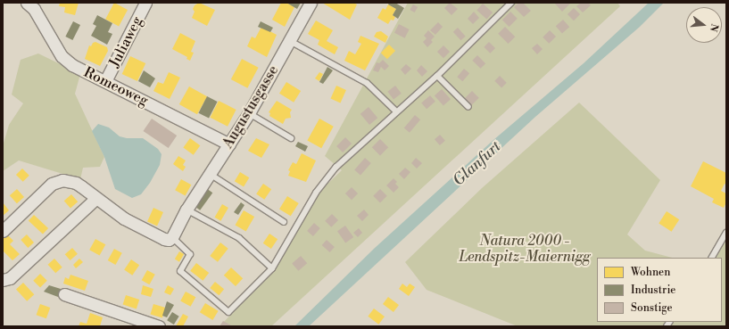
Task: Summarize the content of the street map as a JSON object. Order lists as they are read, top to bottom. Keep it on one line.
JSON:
{"streets":{"street":["Juliaweg","Romeoweg","Augustusgasse"]},"crossings":[["Juliaweg","Romeoweg"],["Romeoweg","Augustusgasse"]],"water":["Glanfurt"],"parks":["Natura 2000 - Lendspitz-Maiernigg"],"legend":["Wohnen","Industrie","Sonstige"],"north":"right"}
